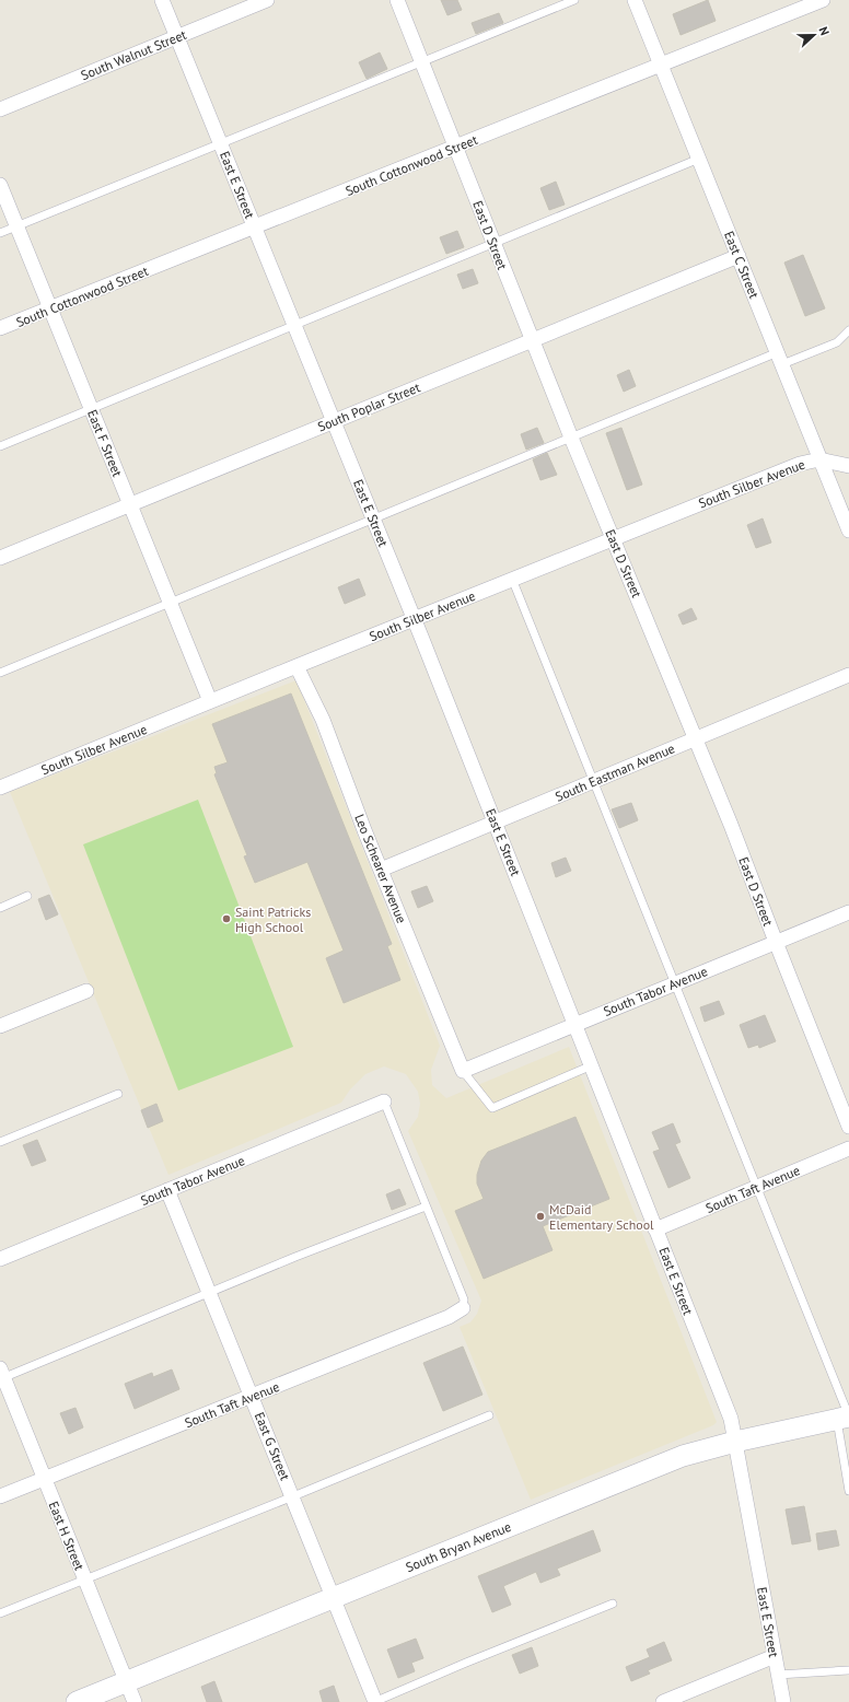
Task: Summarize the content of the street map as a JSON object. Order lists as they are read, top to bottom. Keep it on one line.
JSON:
{"streets":{"main road":["South Bryan Avenue"],"street":["South Walnut Street","South Cottonwood Street","East E Street","East D Street","East C Street","South Poplar Street","East F Street","South Silber Avenue","South Eastman Avenue","Leo Schearer Avenue","South Tabor Avenue","South Taft Avenue","East G Street","East H Street"]},"crossings":[["South Walnut Street","East E Street"],["South Cottonwood Street","East E Street"],["South Cottonwood Street","East D Street"],["South Cottonwood Street","East C Street"],["South Cottonwood Street","East F Street"],["East E Street","South Poplar Street"],["East E Street","South Silber Avenue"],["East E Street","South Eastman Avenue"],["East E Street","South Tabor Avenue"],["East E Street","South Taft Avenue"],["East E Street","South Bryan Avenue"],["East D Street","South Poplar Street"],["East D Street","South Silber Avenue"],["East D Street","South Eastman Avenue"],["East D Street","South Tabor Avenue"],["East C Street","South Poplar Street"],["East C Street","South Silber Avenue"],["South Poplar Street","East F Street"],["East F Street","South Silber Avenue"],["South Silber Avenue","Leo Schearer Avenue"],["South Eastman Avenue","Leo Schearer Avenue"],["Leo Schearer Avenue","South Tabor Avenue"],["South Tabor Avenue","East G Street"],["South Taft Avenue","East G Street"],["South Taft Avenue","East H Street"],["East G Street","South Bryan Avenue"],["East H Street","South Bryan Avenue"]],"places":["Saint Patricks High School","McDaid Elementary School"],"north":"right"}
